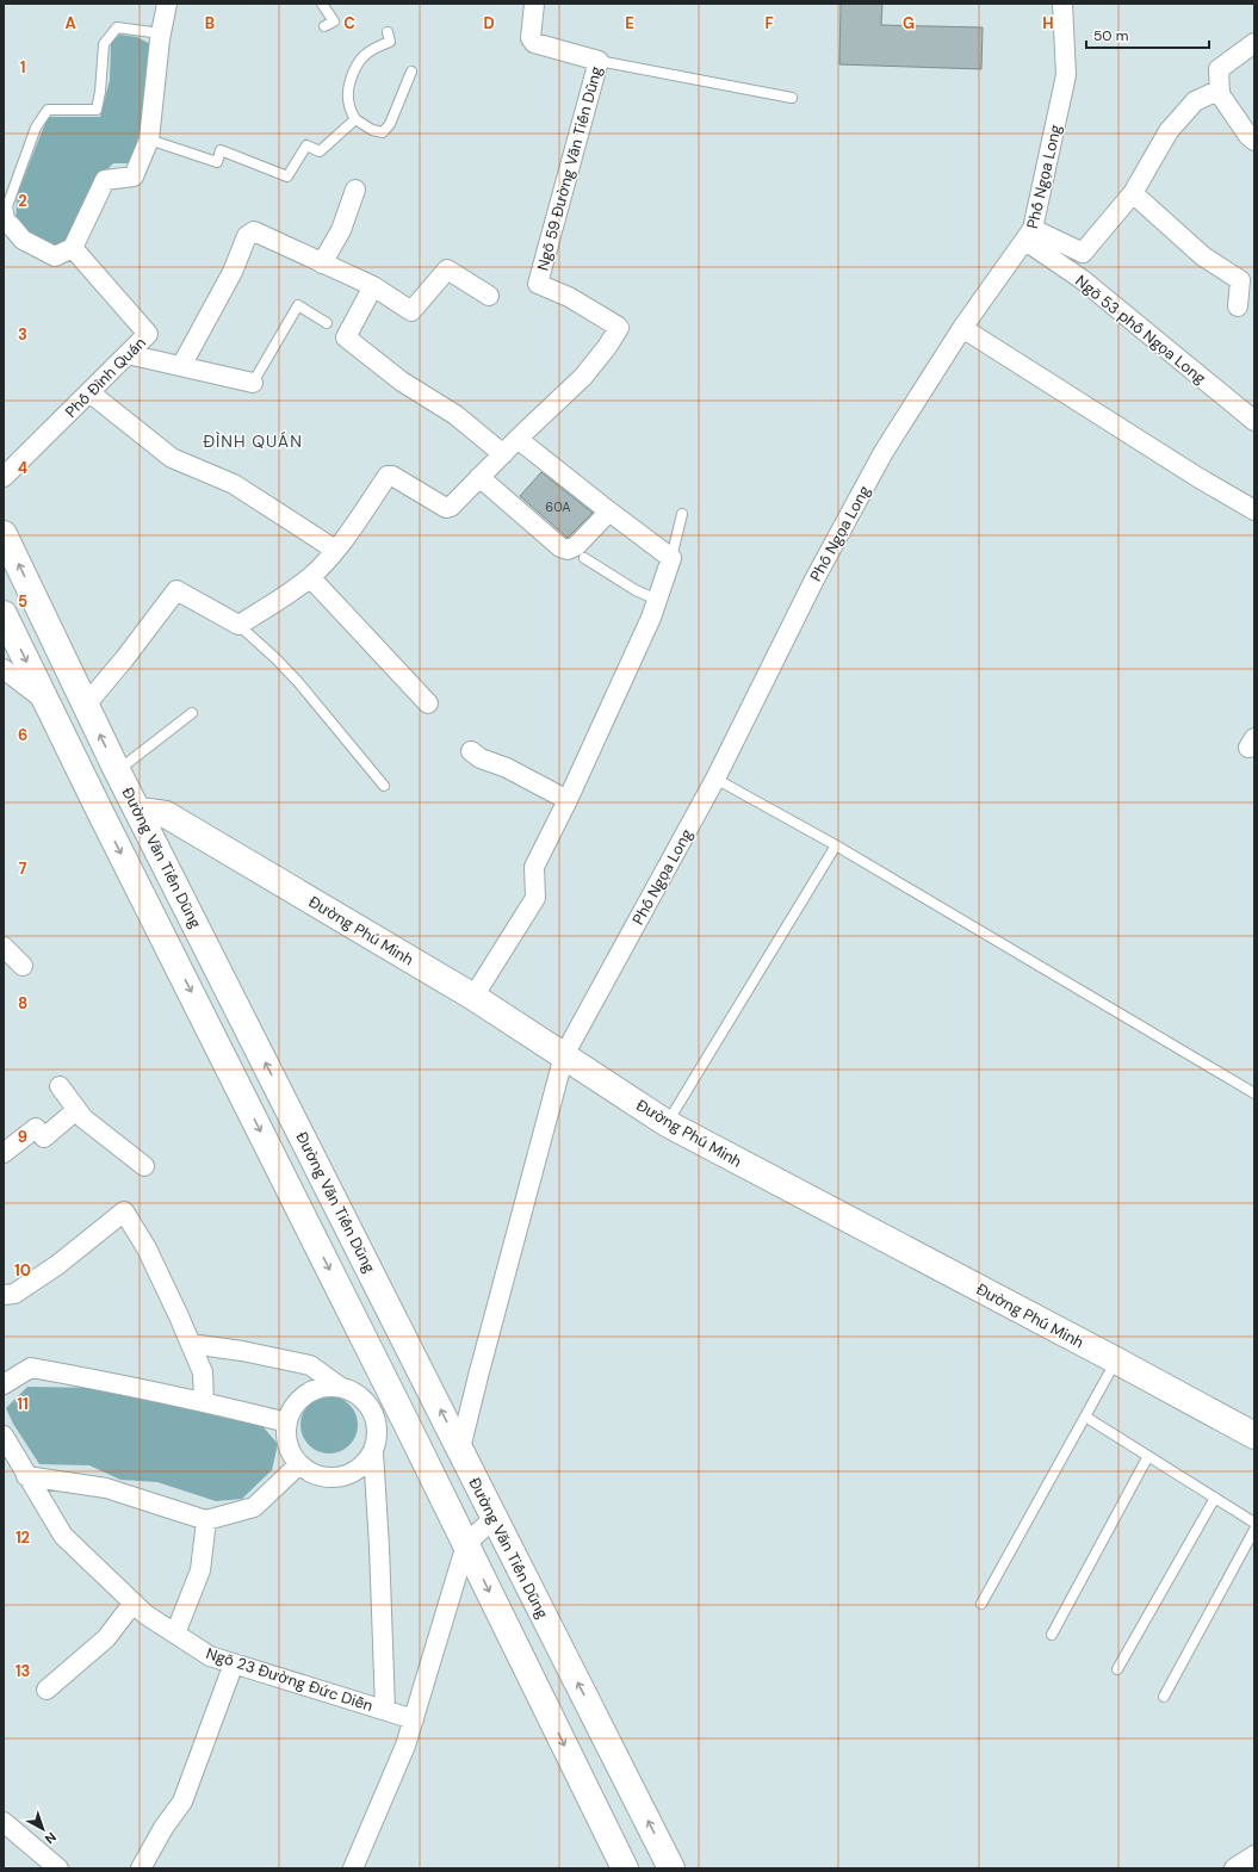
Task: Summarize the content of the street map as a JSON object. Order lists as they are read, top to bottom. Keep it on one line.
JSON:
{"streets":{"main road":["Đường Văn Tiến Dũng","Đường Phú Minh"],"street":["Ngõ 59 Đường Văn Tiến Dũng","Phố Ngọa Long","Ngõ 53 phố Ngọa Long","Phố Đình Quán","Ngõ 23 Đường Đức Diễn"]},"crossings":[["Phố Ngọa Long","Ngõ 53 phố Ngọa Long"],["Phố Ngọa Long","Đường Văn Tiến Dũng"],["Phố Ngọa Long","Đường Phú Minh"],["Đường Văn Tiến Dũng","Đường Phú Minh"]],"districts":["ĐÌNH QUÁN"],"house_numbers":["60A"],"scale_bar":"50 m","north":"bottom right","grid":{"columns":["A","B","C","D","E","F","G","H"],"rows":["1","2","3","4","5","6","7","8","9","10","11","12","13"]}}
